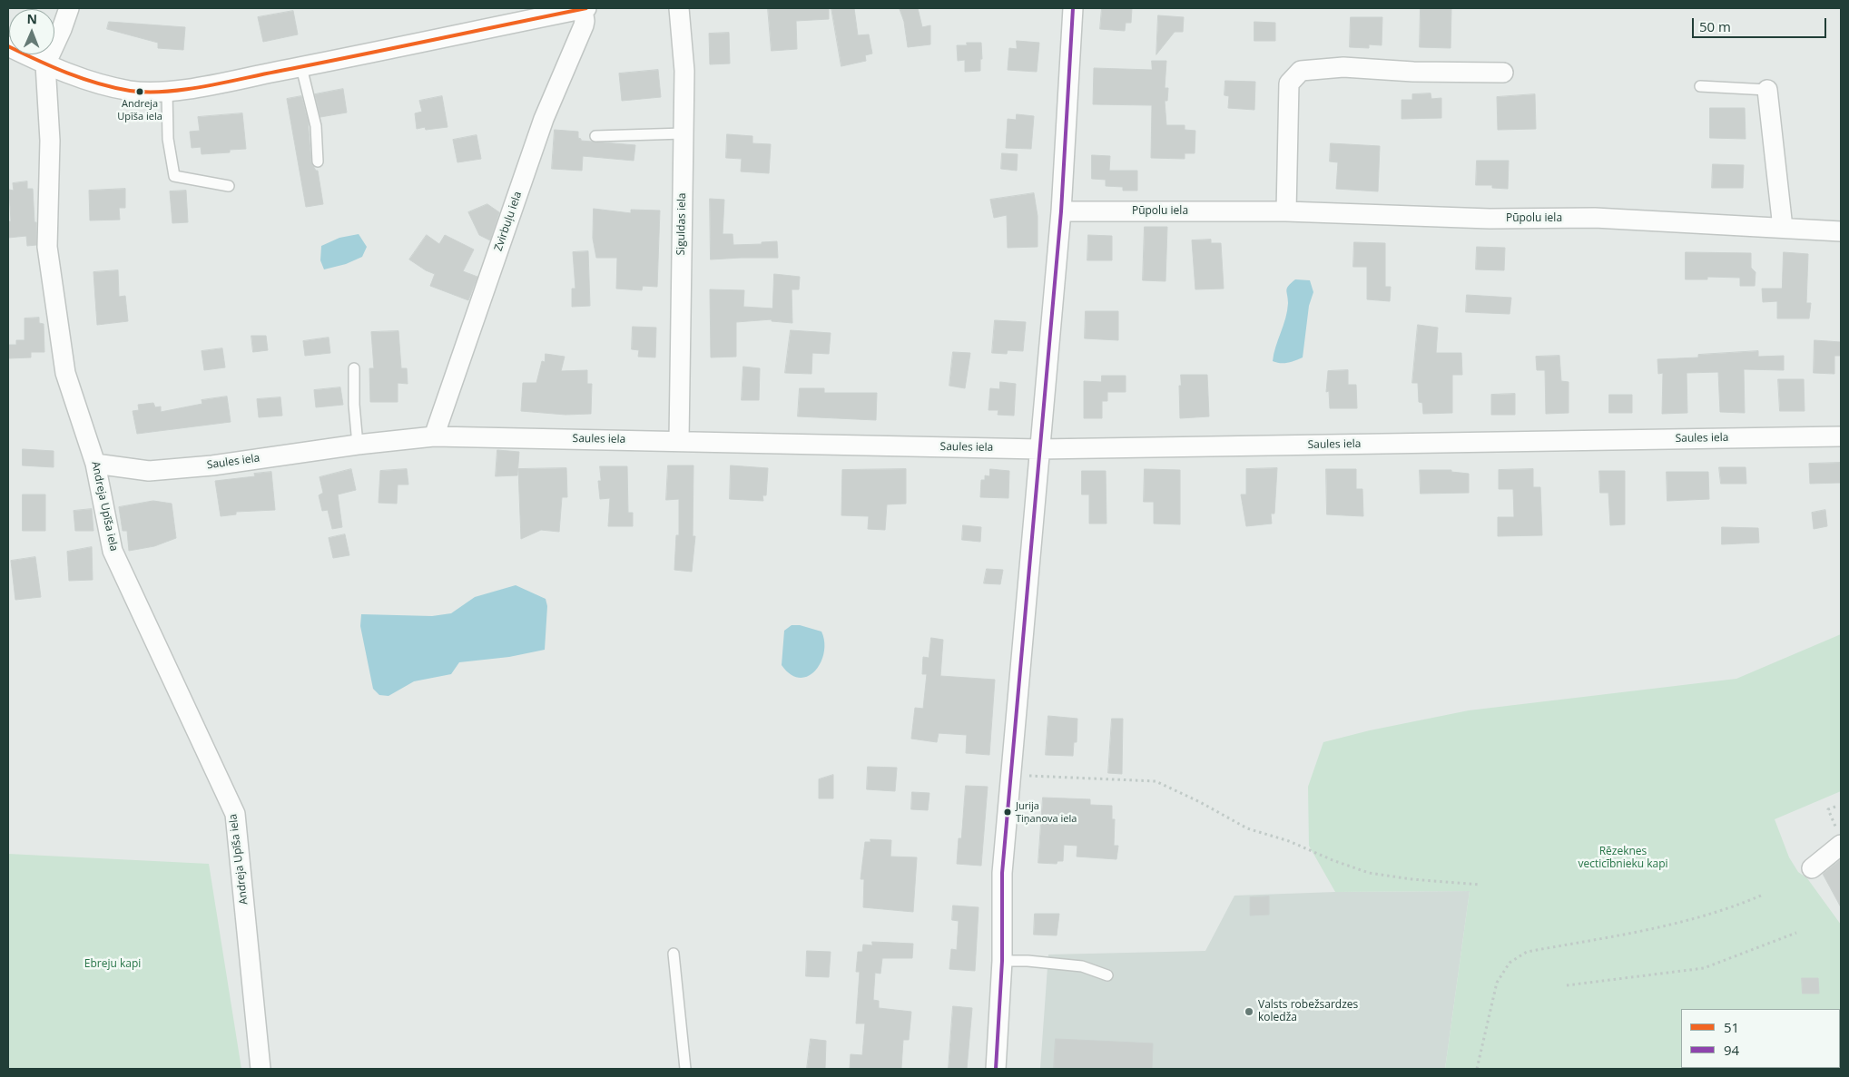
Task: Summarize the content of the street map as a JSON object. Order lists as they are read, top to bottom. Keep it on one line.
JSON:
{"streets":{"street":["Pūpolu iela","Zvirbuļu iela","Siguldas iela","Saules iela","Andreja Upīša iela"]},"crossings":[["Zvirbuļu iela","Saules iela"],["Siguldas iela","Saules iela"],["Saules iela","Andreja Upīša iela"]],"parks":["Rēzeknes vecticībnieku kapi","Ebreju kapi"],"places":["Andreja Upīša iela","Jurija Tiņanova iela","Valsts robežsardzes koledža"],"lines":["transit line 51","transit line 94"],"legend":["51","94"],"scale_bar":"50 m","north":"top"}
